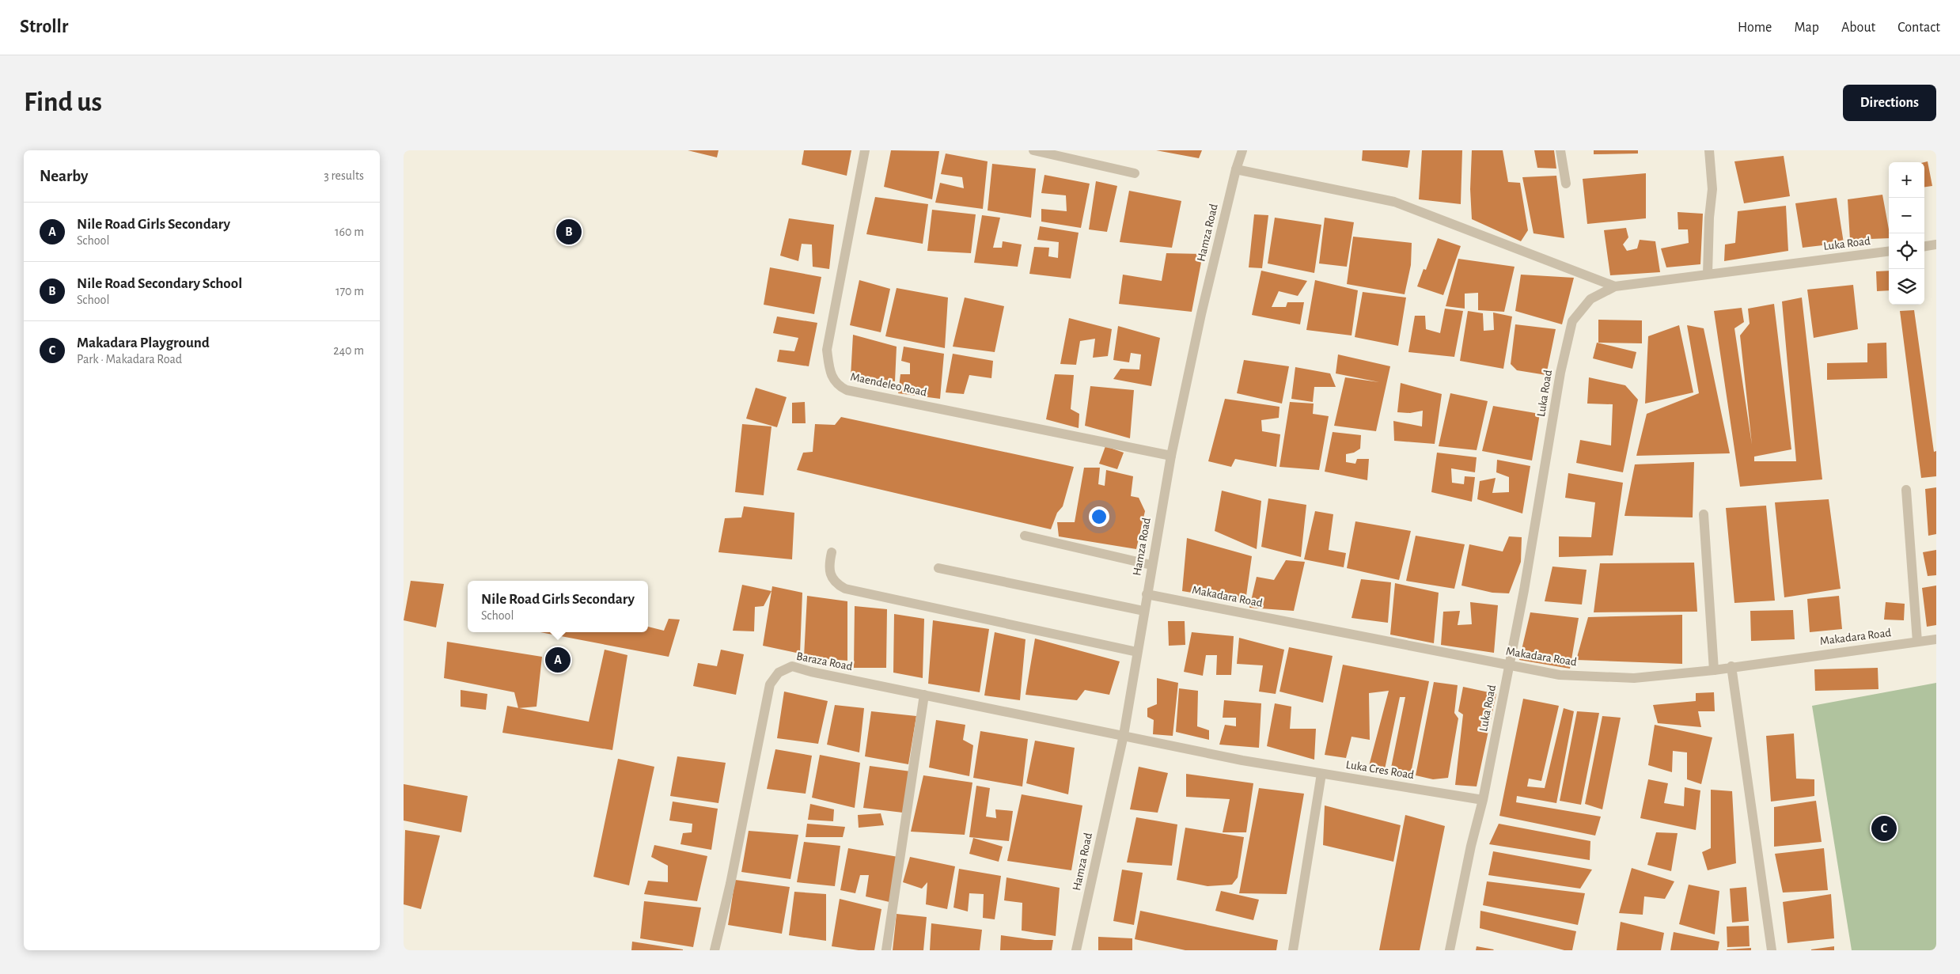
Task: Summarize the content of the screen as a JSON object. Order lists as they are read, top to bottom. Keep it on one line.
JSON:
{"streets":{"street":["Hamza Road","Luka Road","Maendeleo Road","Makadara Road","Baraza Road","Luka Cres Road"]},"crossings":[["Hamza Road","Maendeleo Road"],["Hamza Road","Makadara Road"],["Hamza Road","Baraza Road"],["Hamza Road","Luka Cres Road"],["Luka Road","Makadara Road"],["Luka Road","Luka Cres Road"],["Baraza Road","Luka Cres Road"]],"page":{"header":"Strollr","nav":["Home","Map","About","Contact"],"buttons":"Directions","title":"Find us","heading":["Nearby","3 results"],"map_buttons":["+","−"],"list":[{"mark":"A","name":"Nile Road Girls Secondary","note":"School","value":"160 m"},{"mark":"B","name":"Nile Road Secondary School","note":"School","value":"170 m"},{"mark":"C","name":"Makadara Playground","note":"Park · Makadara Road","value":"240 m"}],"pins":["B","A","C"],"popup":["Nile Road Girls Secondary","School"]}}
